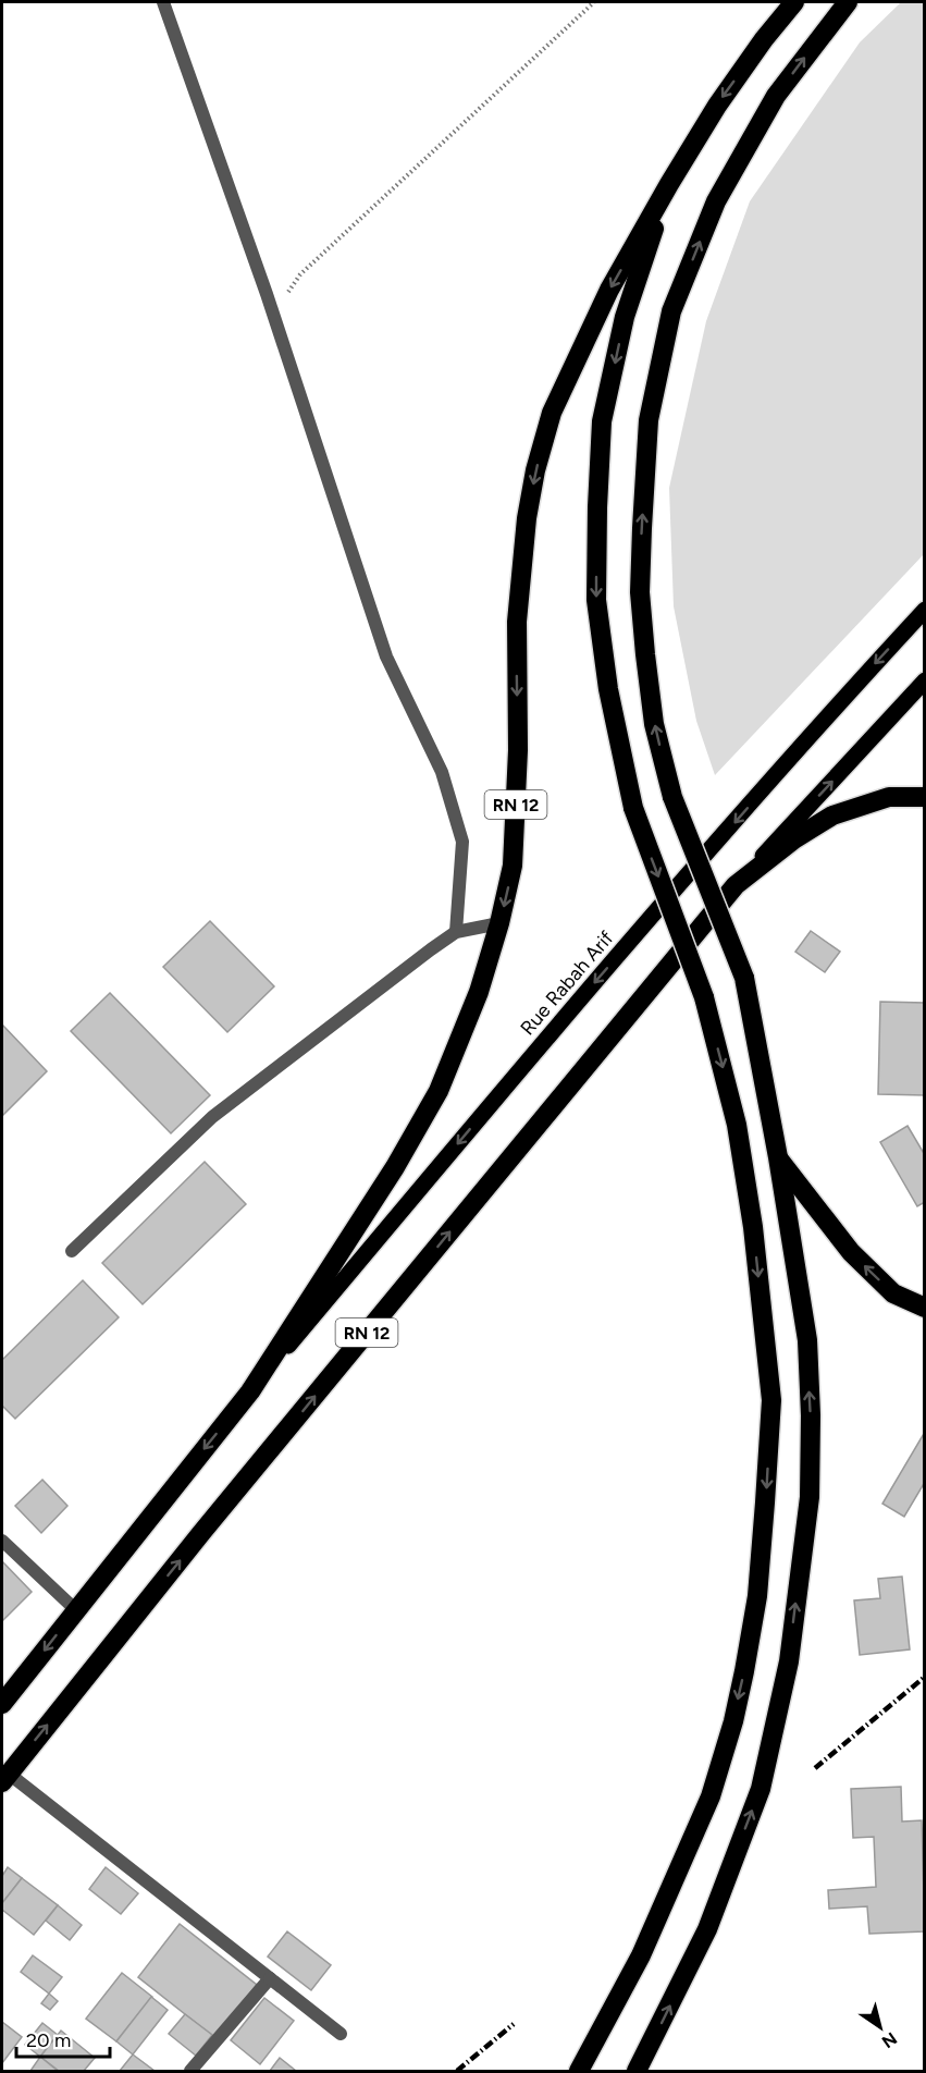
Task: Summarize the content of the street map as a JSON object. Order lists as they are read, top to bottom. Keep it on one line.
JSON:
{"streets":{"highway":["RN 12"],"main road":["Rue Rabah Arif"]},"crossings":[["RN 12","Rue Rabah Arif"]],"one_way":["Rue Rabah Arif"],"scale_bar":"20 m","north":"bottom right"}
